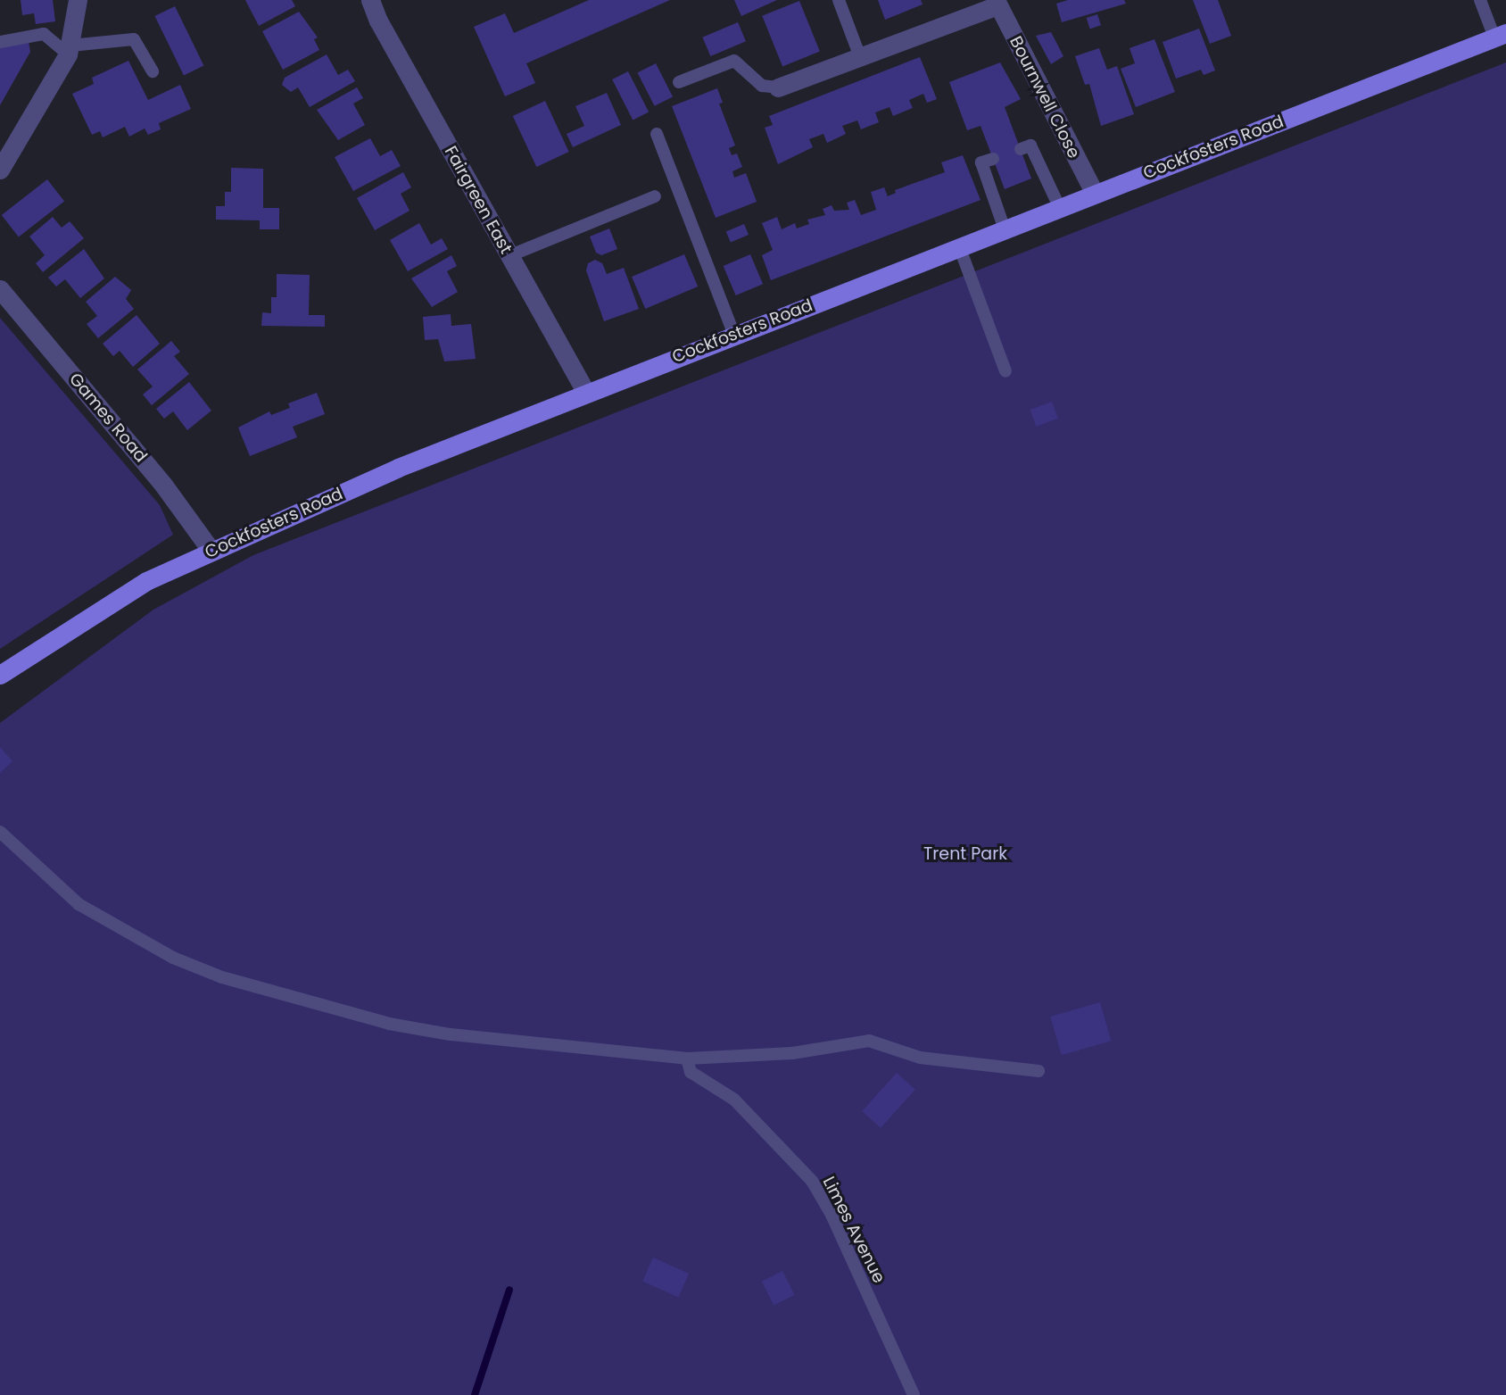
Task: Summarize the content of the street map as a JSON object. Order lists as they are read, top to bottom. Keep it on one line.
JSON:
{"streets":{"main road":["Cockfosters Road"],"street":["Bournwell Close","Fairgreen East","Games Road"],"lane":["Limes Avenue"]},"crossings":[["Bournwell Close","Cockfosters Road"],["Cockfosters Road","Fairgreen East"],["Cockfosters Road","Games Road"]],"parks":["Trent Park"]}
